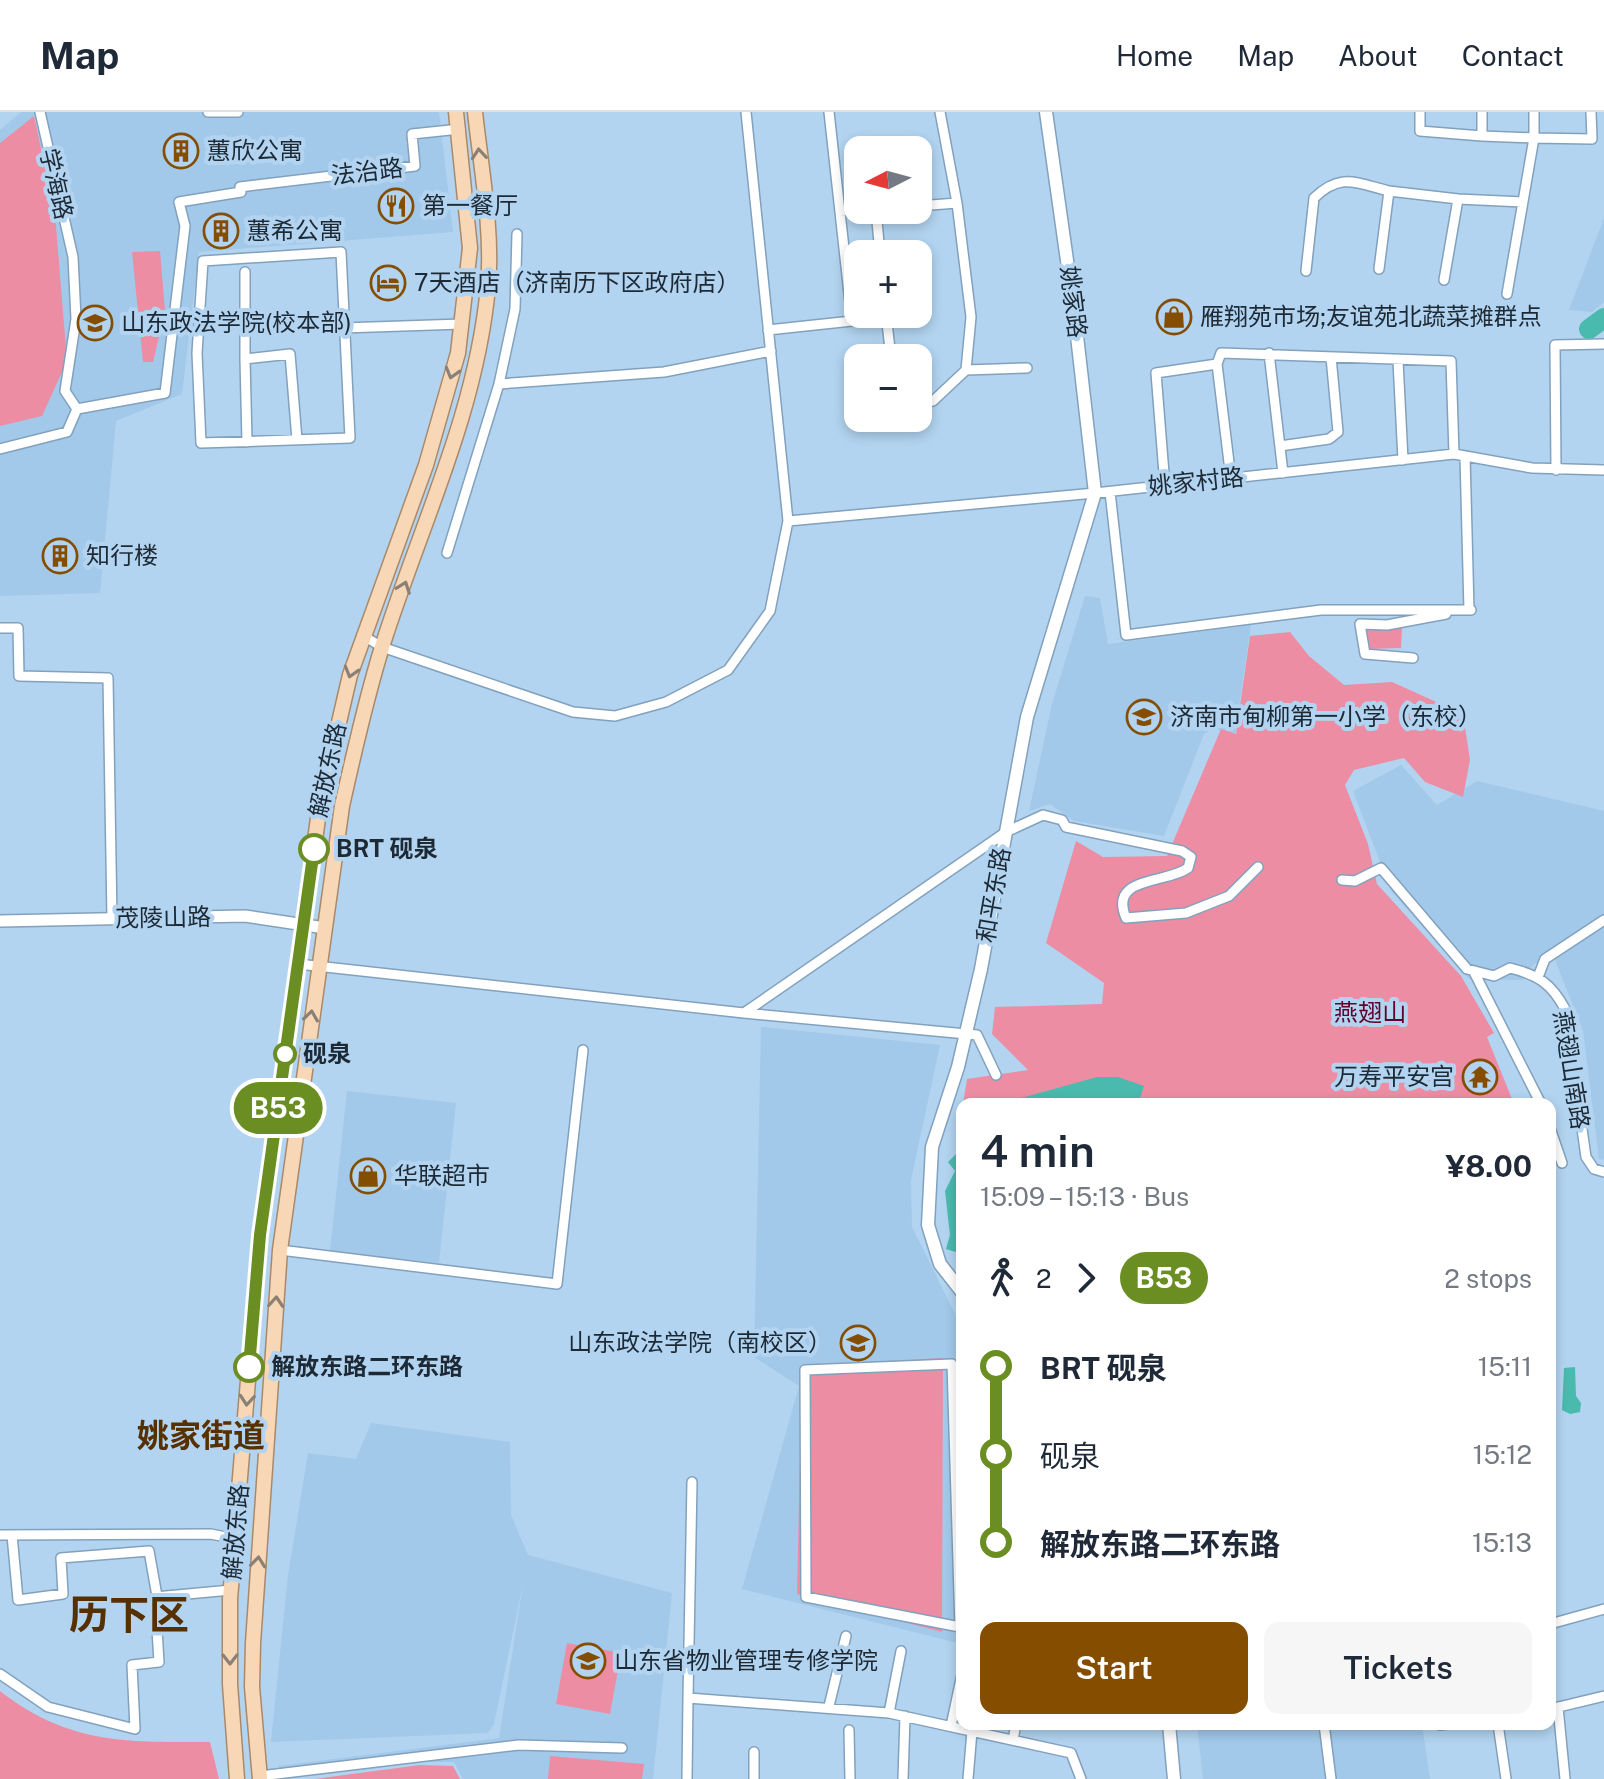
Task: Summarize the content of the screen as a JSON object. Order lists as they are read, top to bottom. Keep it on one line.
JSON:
{"streets":{"main road":["姚家路","解放东路","和平东路"],"street":["法治路","学海路","姚家村路","茂陵山路","燕翅山南路"]},"crossings":[["法治路","学海路"],["法治路","解放东路"],["姚家路","姚家村路"],["姚家路","和平东路"],["姚家村路","和平东路"],["解放东路","茂陵山路"]],"districts":["姚家街道","历下区"],"parks":["燕翅山"],"places":{"building":["蕙欣公寓","蕙希公寓","知行楼"],"restaurant":["第一餐厅"],"hotel":["7天酒店（济南历下区政府店）"],"shop":["雁翔苑市场;友谊苑北蔬菜摊群点","华联超市"],"school or university":["山东政法学院(校本部)","济南市甸柳第一小学（东校）","山东政法学院（南校区）","山东省物业管理专修学院"],"other":["BRT 砚泉","砚泉","解放东路二环东路"],"temple":["万寿平安宫"]},"lines":["bus line B53"],"north":"left","page":{"header":"Map","nav":["Home","Map","About","Contact"],"on_map":"B53","map_buttons":["+","−"],"heading":["4 min","15:09 – 15:13 · Bus","¥8.00"],"legs":["2","B53","2 stops"],"list":[{"name":"BRT 砚泉","value":"15:11"},{"name":"砚泉","value":"15:12"},{"name":"解放东路二环东路","value":"15:13"}],"buttons":["Start","Tickets"]}}
